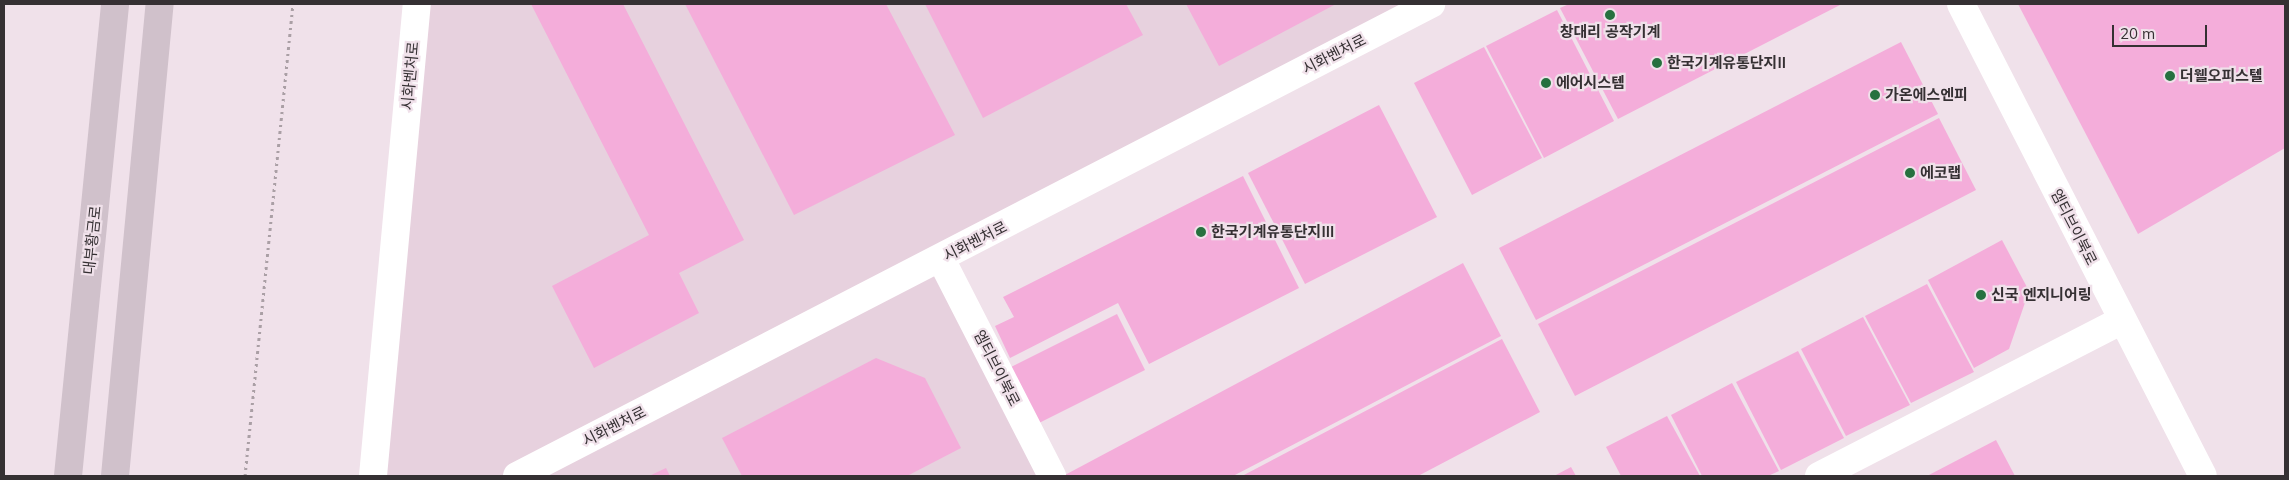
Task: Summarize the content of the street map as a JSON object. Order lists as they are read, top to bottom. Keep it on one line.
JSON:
{"streets":{"main road":["대부황금로"],"street":["시화벤처로","엠티브이북로"]},"crossings":[["시화벤처로","엠티브이북로"]],"places":["창대리 공작기계","한국기계유통단지II","더웰오피스텔","에어시스템","가온에스엔피","에코랩","한국기계유통단지III","신국 엔지니어링"],"scale_bar":"20 m"}
